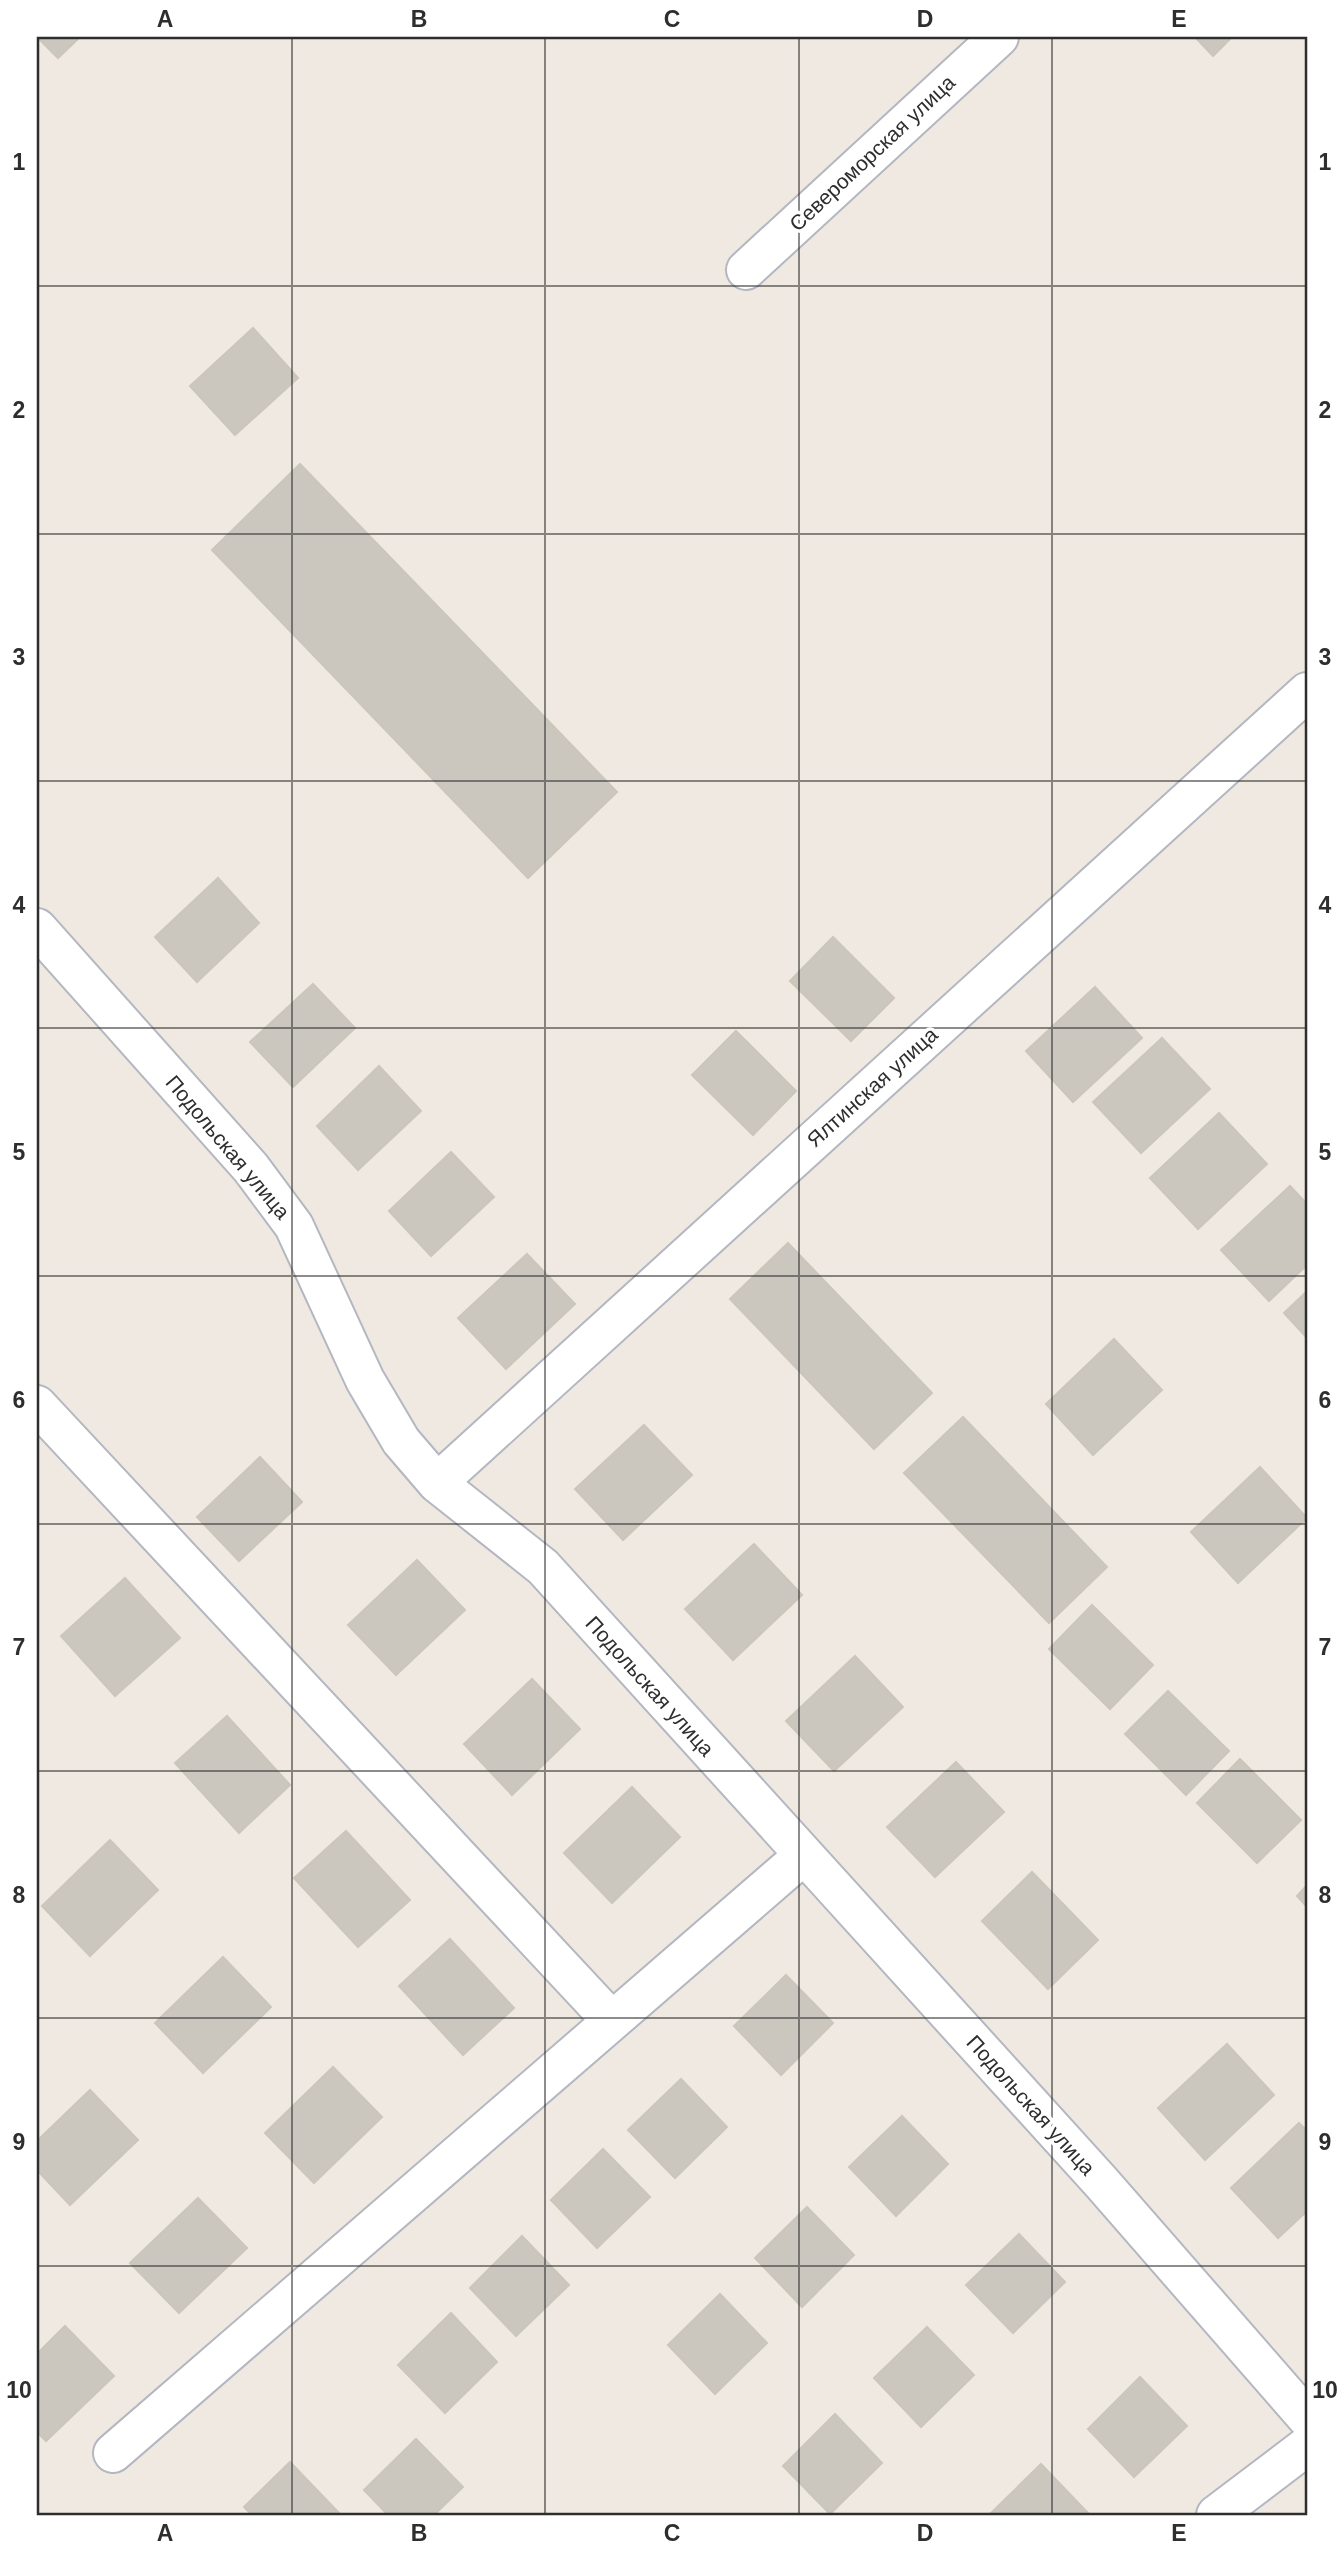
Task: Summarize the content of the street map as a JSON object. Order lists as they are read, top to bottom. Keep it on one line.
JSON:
{"streets":{"street":["Североморская улица","Ялтинская улица","Подольская улица"]},"crossings":[["Ялтинская улица","Подольская улица"]],"grid":{"columns":["A","B","C","D","E"],"rows":["1","2","3","4","5","6","7","8","9","10"]}}
